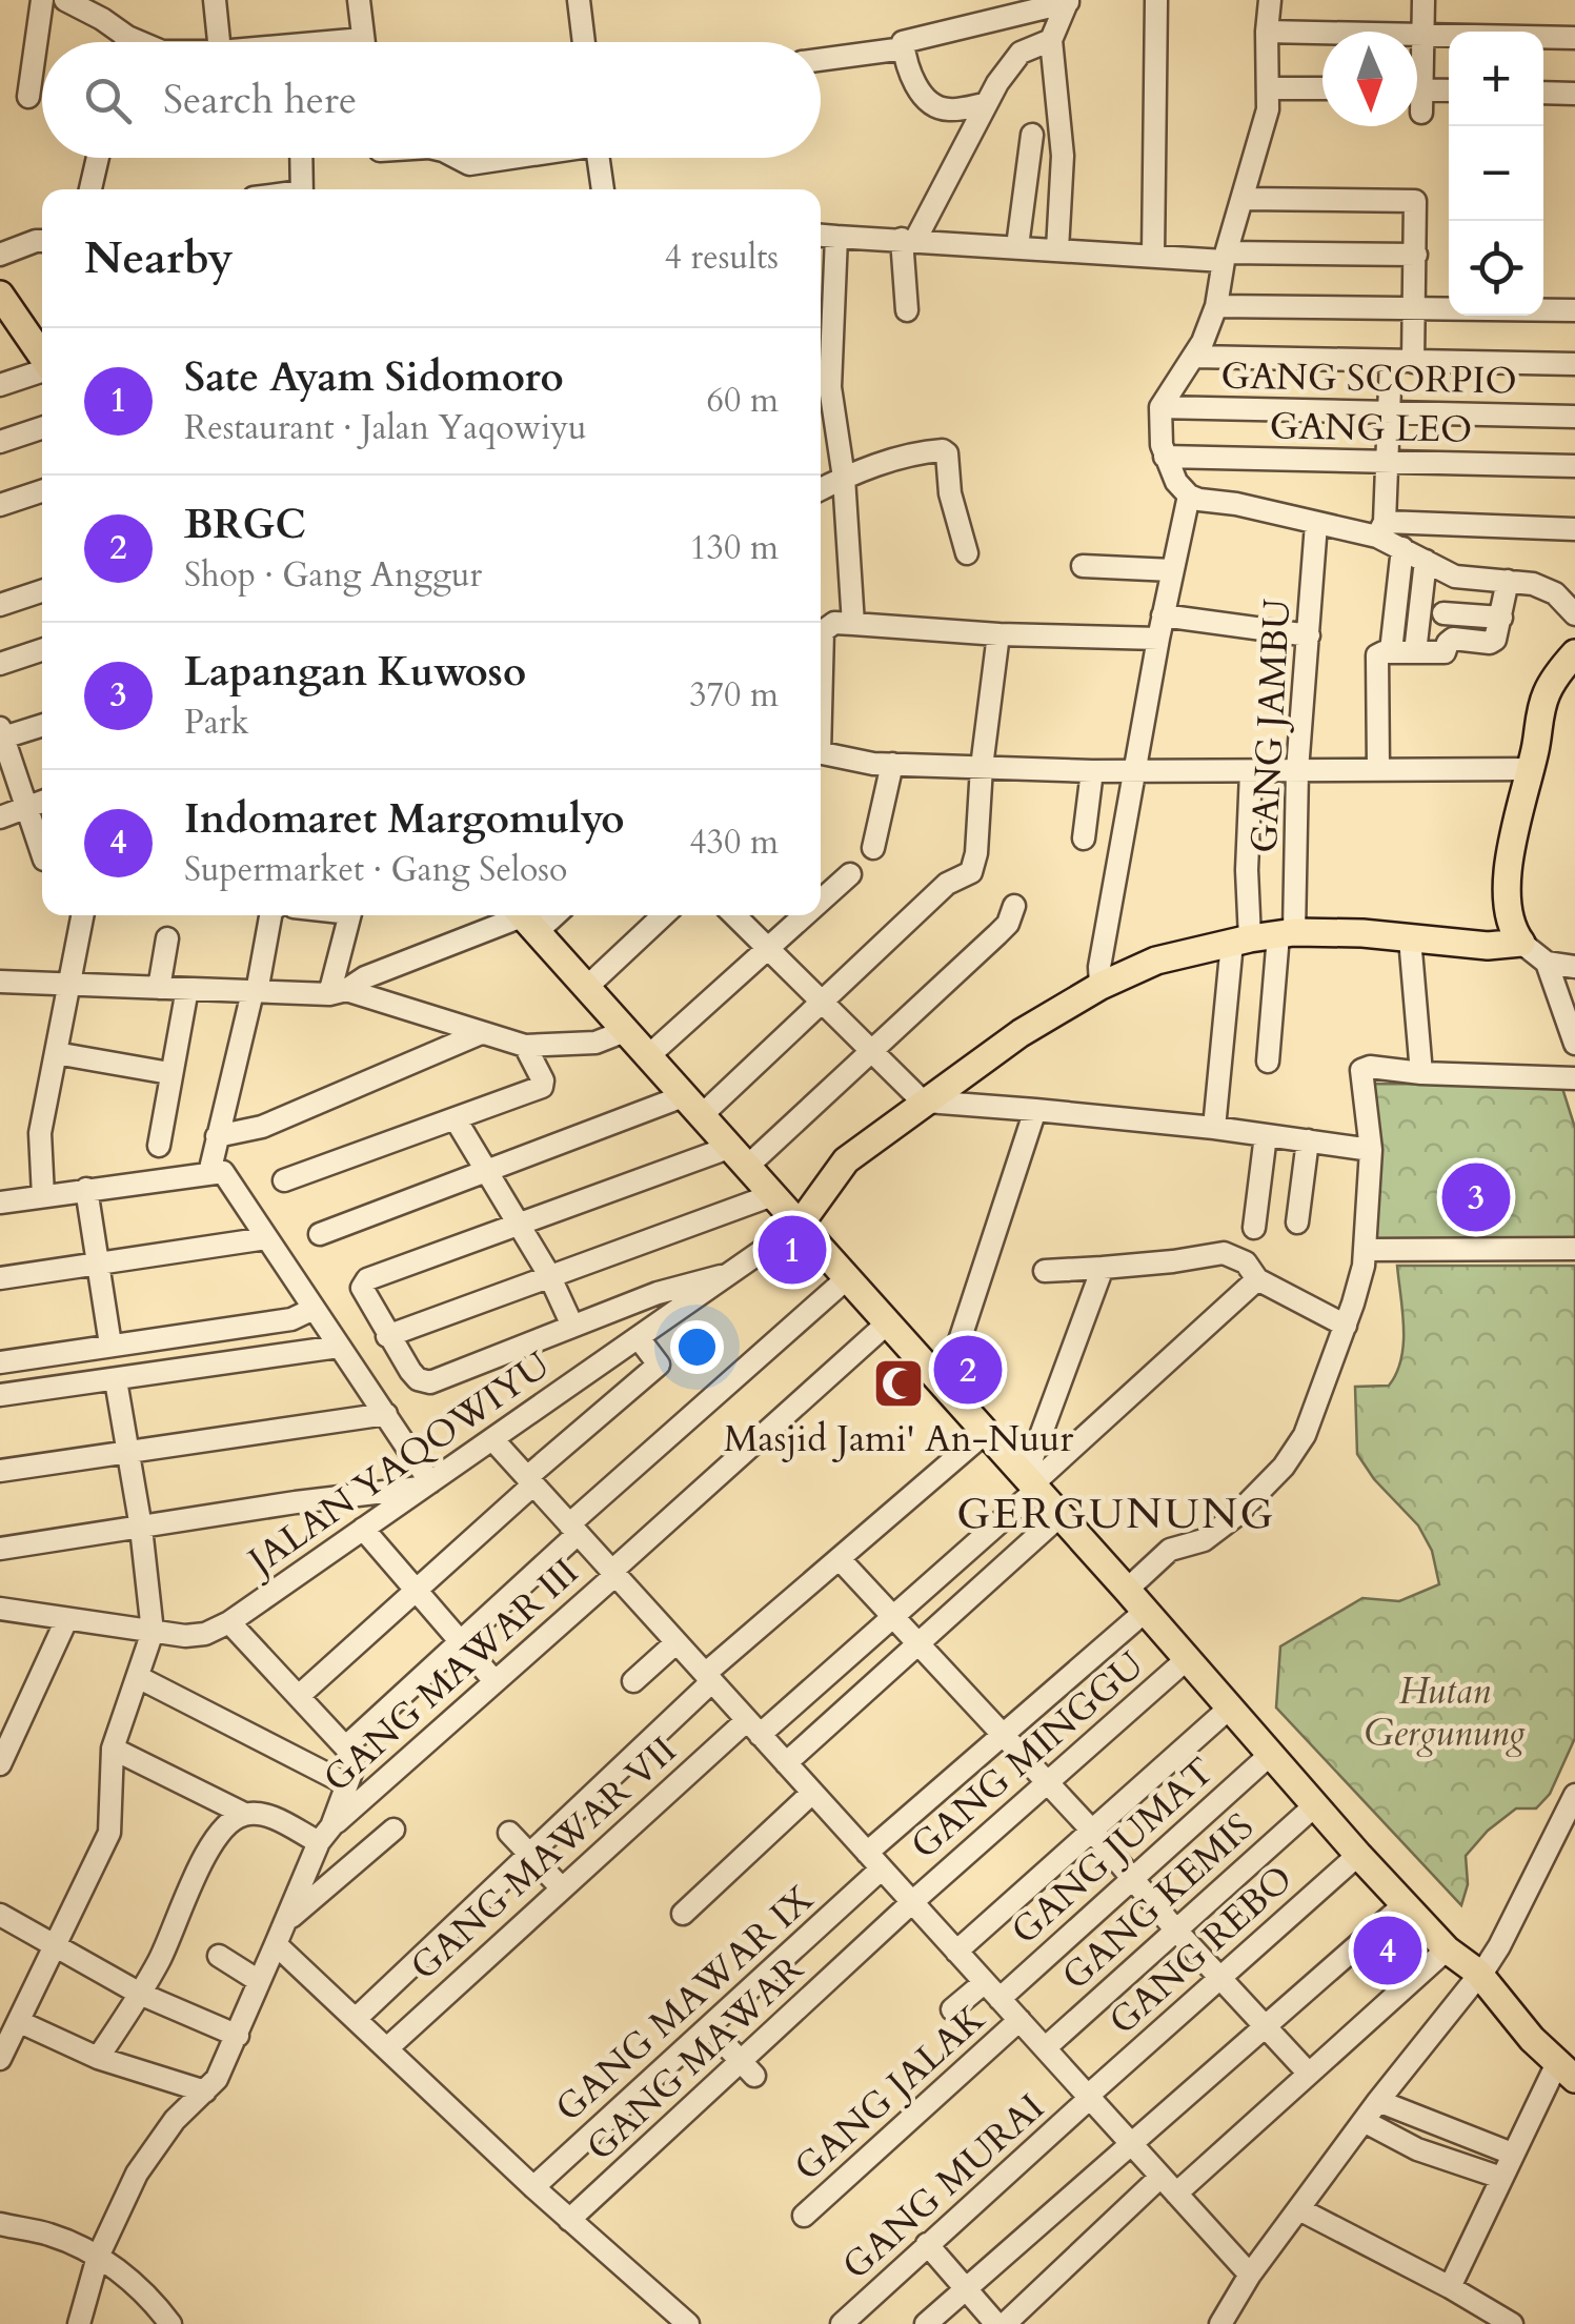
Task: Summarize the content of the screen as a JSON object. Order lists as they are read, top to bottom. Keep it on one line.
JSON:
{"streets":{"street":["GANG SCORPIO","GANG LEO","GANG JAMBU","JALAN YAQOWIYU","GANG MAWAR III","GANG MINGGU","GANG JUMAT","GANG MAWAR VII","GANG KEMIS","GANG REBO","GANG MAWAR IX","GANG MAWAR","GANG JALAK","GANG MURAI"]},"crossings":[["GANG MINGGU","GANG MAWAR"],["GANG REBO","GANG MURAI"]],"districts":["GERGUNUNG"],"parks":["Hutan Gergunung"],"places":{"mosque":["Masjid Jami' An-Nuur"]},"north":"bottom","page":{"map_buttons":["+","−"],"search":"Search here","heading":["Nearby","4 results"],"list":[{"mark":"1","name":"Sate Ayam Sidomoro","note":"Restaurant · Jalan Yaqowiyu","value":"60 m"},{"mark":"2","name":"BRGC","note":"Shop · Gang Anggur","value":"130 m"},{"mark":"3","name":"Lapangan Kuwoso","note":"Park","value":"370 m"},{"mark":"4","name":"Indomaret Margomulyo","note":"Supermarket · Gang Seloso","value":"430 m"}],"pins":["3","1","2","4"]}}
